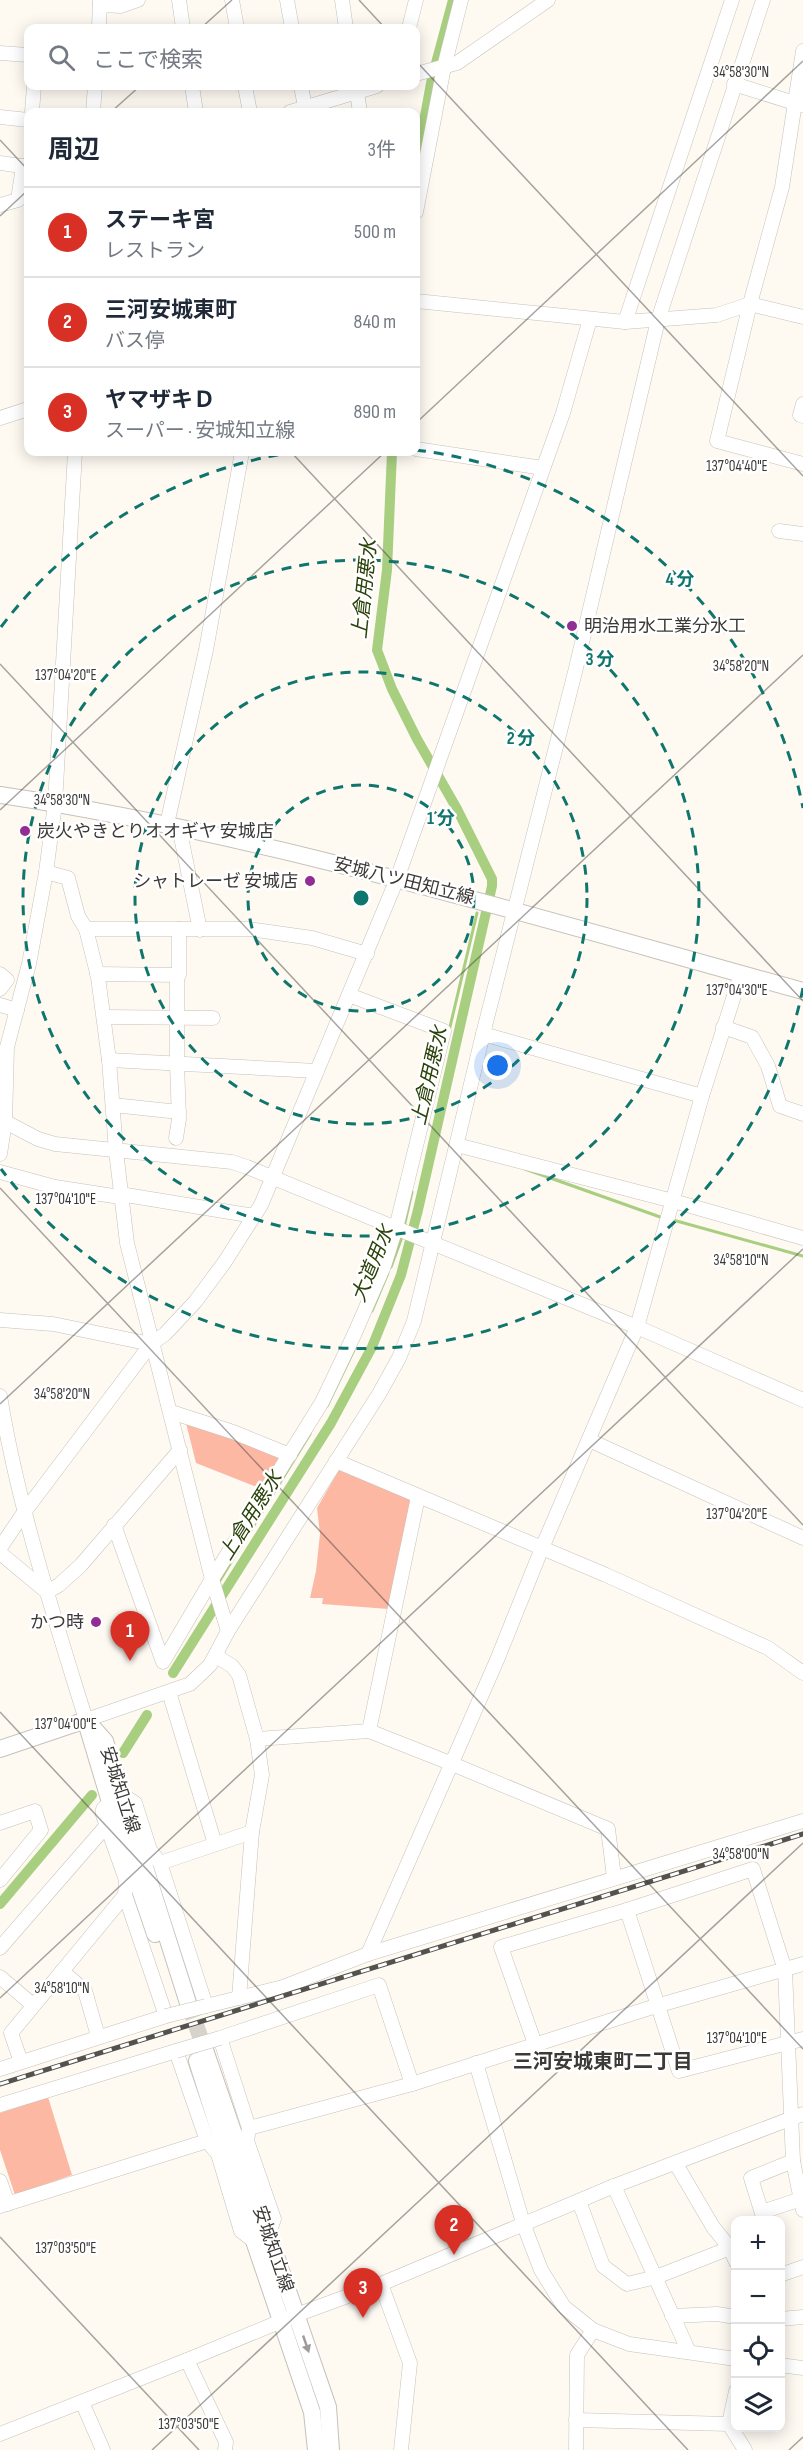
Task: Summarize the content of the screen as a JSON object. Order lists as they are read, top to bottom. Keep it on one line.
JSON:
{"streets":{"main road":["安城八ツ田知立線","安城知立線"]},"districts":["三河安城東町二丁目"],"water":["上倉用悪水","大道用水"],"places":["明治用水工業分水工","炭火やきとりオオギヤ 安城店","シャトレーゼ 安城店","かつ時"],"page":{"search":"ここで検索","heading":["周辺","3件"],"list":[{"mark":"1","name":"ステーキ宮","note":"レストラン","value":"500 m"},{"mark":"2","name":"三河安城東町","note":"バス停","value":"840 m"},{"mark":"3","name":"ヤマザキＤ","note":"スーパー · 安城知立線","value":"890 m"}],"pins":["1","2","3"],"map_buttons":["+","−"]},"coordinates":["34°58'30\"N","137°04'40\"E","34°58'20\"N","137°04'20\"E","137°04'30\"E","137°04'10\"E","34°58'10\"N","137°04'00\"E","34°58'00\"N","137°03'50\"E"],"rings":["4 分","3 分","2 分","1 分"]}
